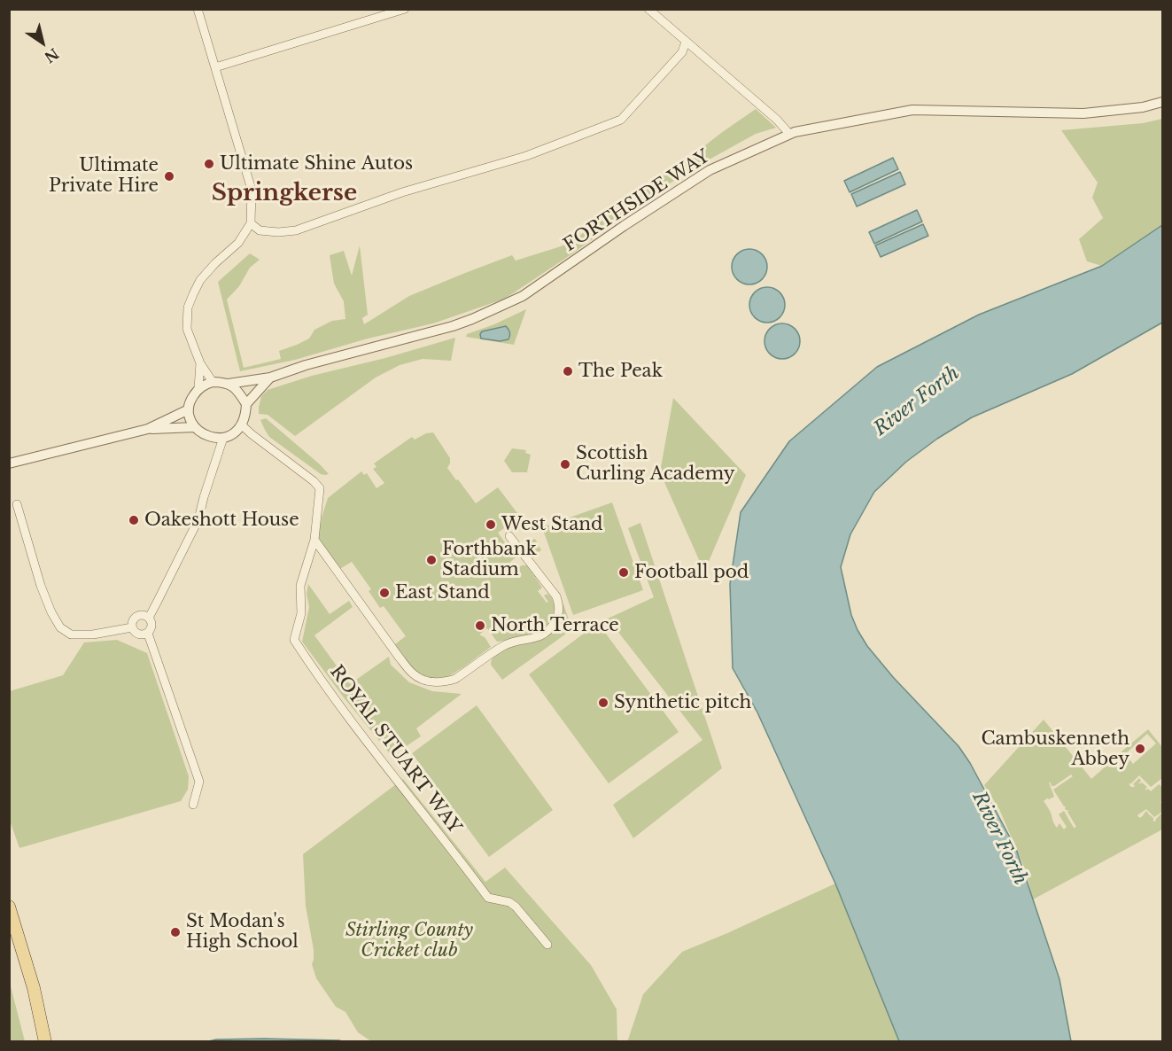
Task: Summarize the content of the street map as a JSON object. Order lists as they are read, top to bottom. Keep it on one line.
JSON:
{"streets":{"street":["FORTHSIDE WAY","ROYAL STUART WAY"]},"crossings":[["FORTHSIDE WAY","ROYAL STUART WAY"]],"districts":["Springkerse"],"water":["River Forth"],"parks":["Stirling County Cricket club"],"places":["Ultimate Shine Autos","Ultimate Private Hire","The Peak","Scottish Curling Academy","Oakeshott House","West Stand","Forthbank Stadium","Football pod","East Stand","North Terrace","Synthetic pitch","Cambuskenneth Abbey","St Modan's High School"],"north":"bottom right"}
